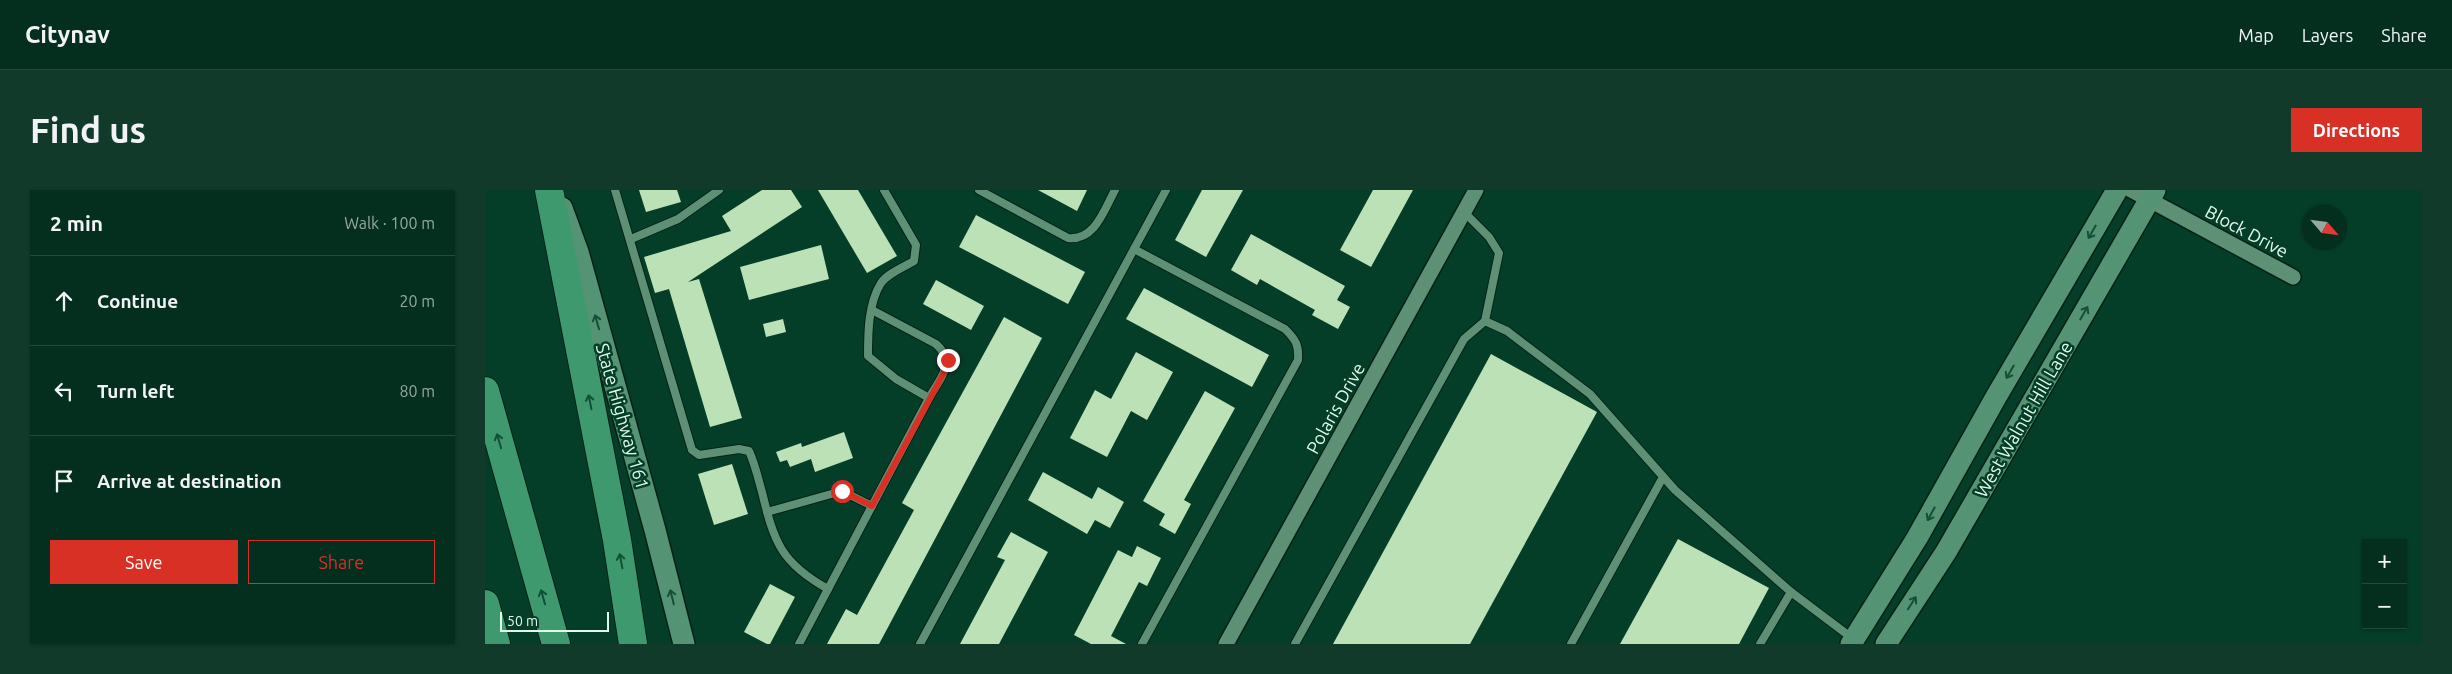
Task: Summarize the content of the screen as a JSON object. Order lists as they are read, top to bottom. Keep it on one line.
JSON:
{"streets":{"main road":["State Highway 161","West Walnut Hill Lane"],"street":["Block Drive","Polaris Drive"]},"crossings":[["Block Drive","West Walnut Hill Lane"]],"one_way":["State Highway 161"],"scale_bar":"50 m","north":"bottom right","page":{"header":"Citynav","nav":["Map","Layers","Share"],"buttons":["Directions",["Save","Share"]],"title":"Find us","heading":["2 min","Walk · 100 m"],"list":[["Continue","20 m"],["Turn left","80 m"],"Arrive at destination"],"map_buttons":["+","−"],"scale":"50 m"}}
